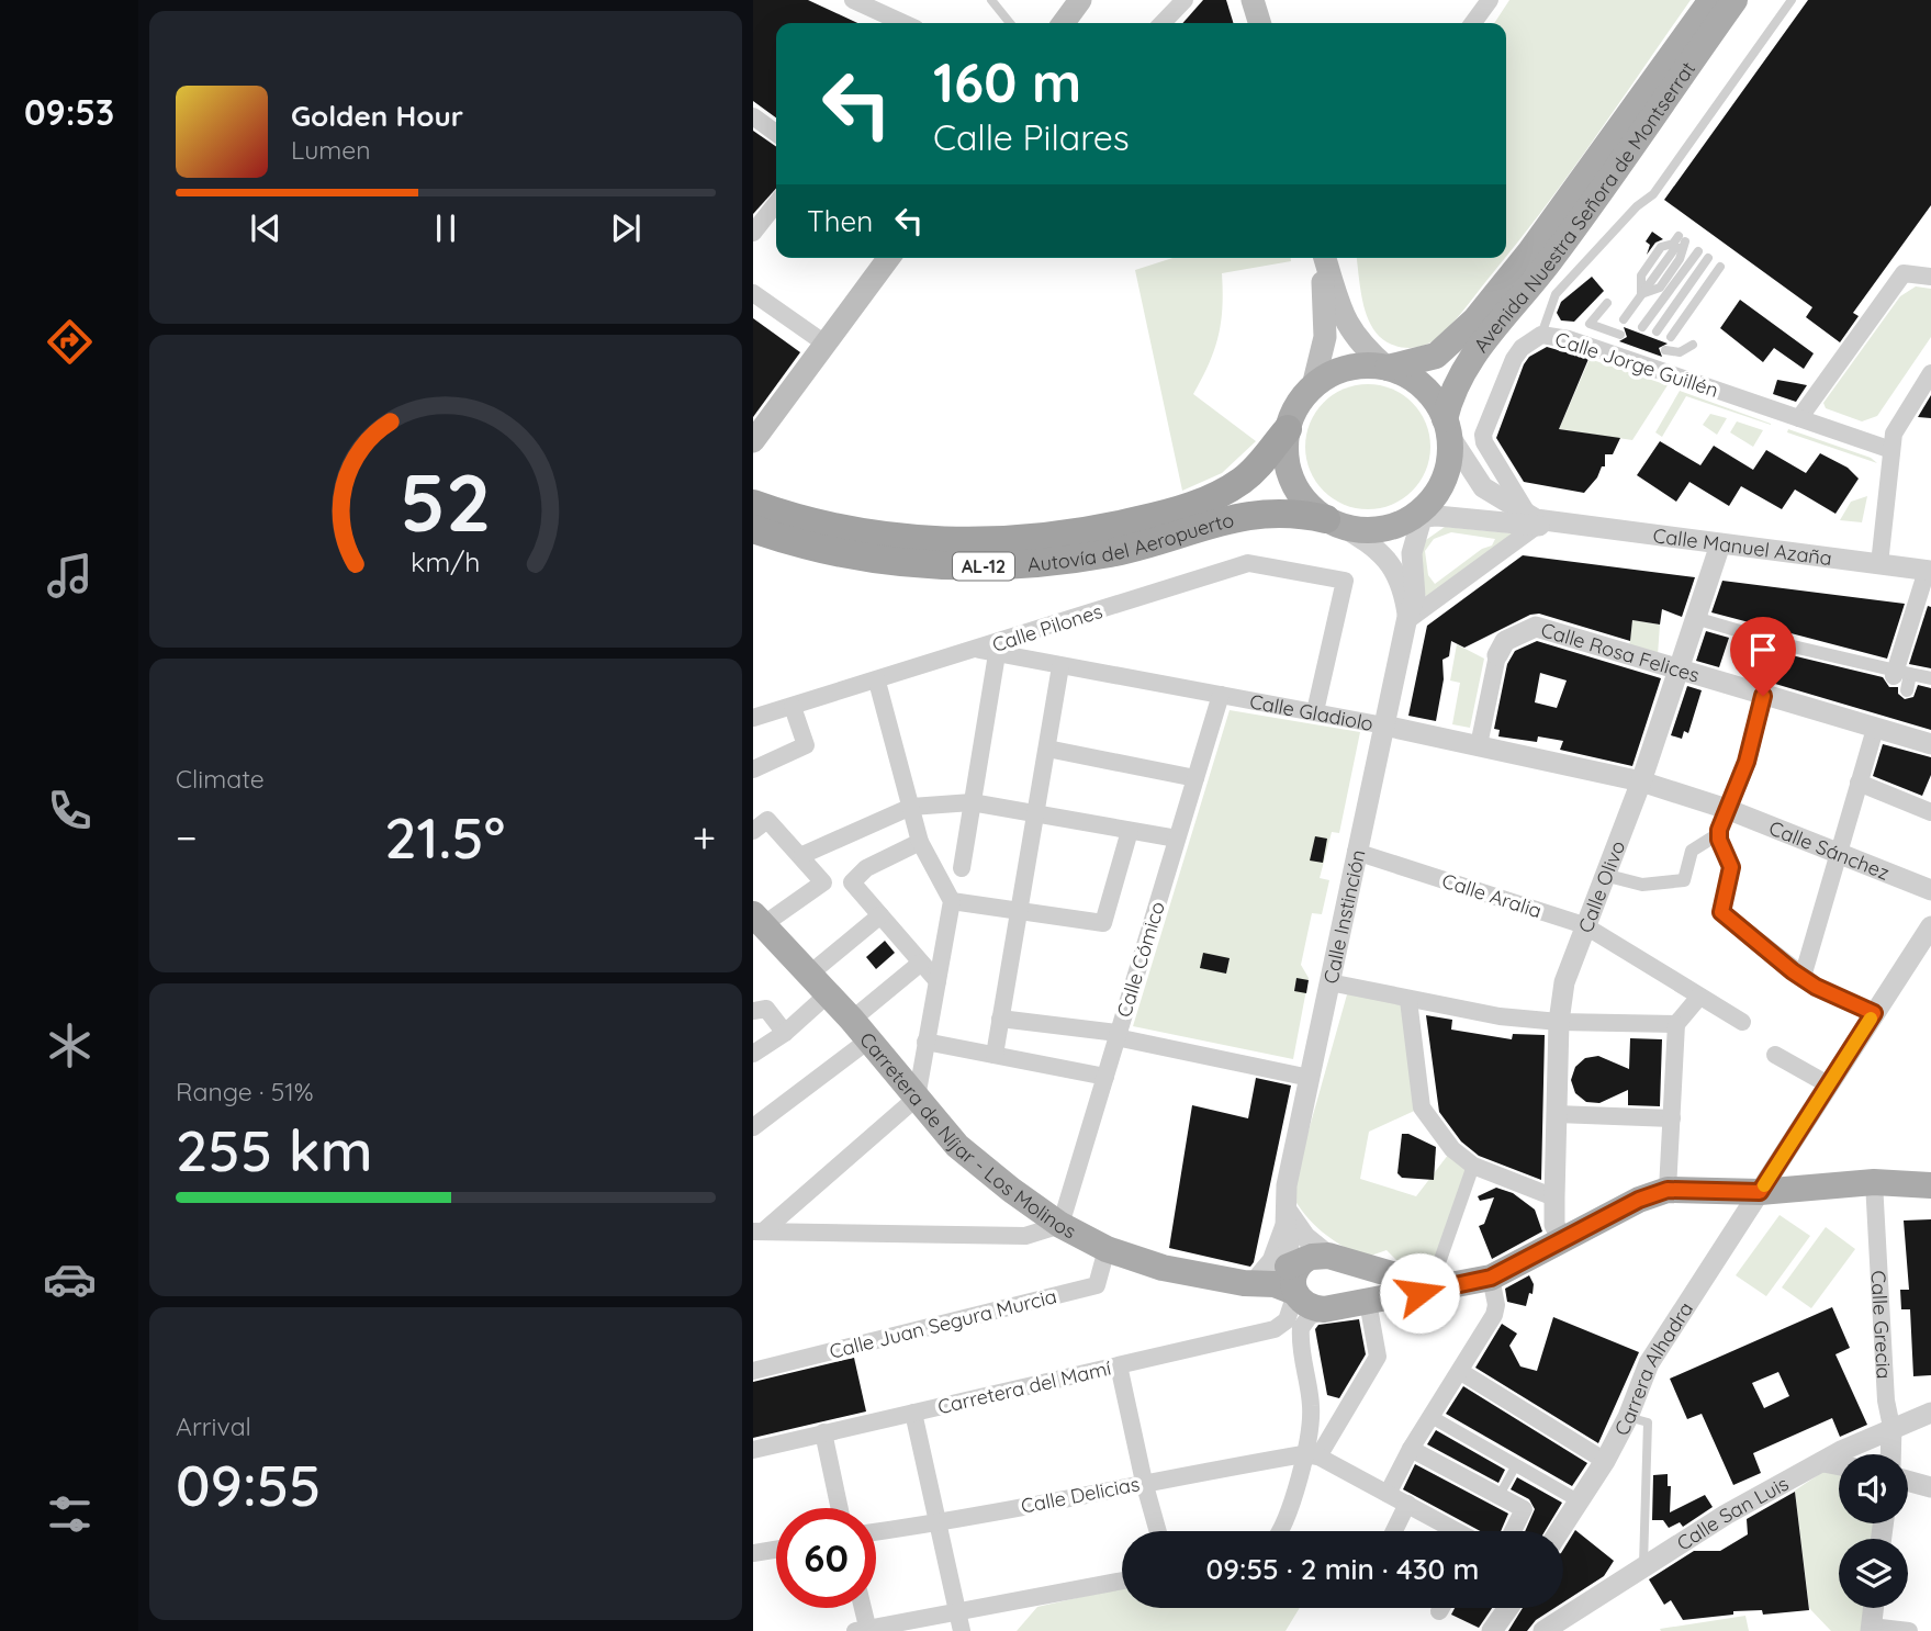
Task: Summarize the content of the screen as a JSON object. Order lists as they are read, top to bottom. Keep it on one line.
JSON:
{"streets":{"highway":["Autovía del Aeropuerto","AL-12"],"main road":["Avenida Nuestra Señora de Montserrat","Carretera de Níjar - Los Molinos"],"street":["Calle Jorge Guillén","Calle Manuel Azaña","Calle Pilones","Calle Rosa Felices","Calle Gladiolo","Calle Sánchez","Calle Olivo","Calle Aralia","Calle Instinción","Calle Cómico","Calle Juan Segura Murcia","Calle Grecia","Carrera Alhadra","Carretera del Mamí","Calle Delicias","Calle San Luis"]},"crossings":[["Avenida Nuestra Señora de Montserrat","Autovía del Aeropuerto"],["Avenida Nuestra Señora de Montserrat","Calle Manuel Azaña"],["Avenida Nuestra Señora de Montserrat","Calle Instinción"],["Calle Jorge Guillén","Calle Manuel Azaña"],["Autovía del Aeropuerto","Calle Manuel Azaña"],["Autovía del Aeropuerto","Calle Instinción"],["Calle Manuel Azaña","Calle Olivo"],["Calle Manuel Azaña","Calle Instinción"],["Calle Pilones","Calle Gladiolo"],["Calle Rosa Felices","Calle Gladiolo"],["Calle Rosa Felices","Calle Olivo"],["Calle Gladiolo","Calle Sánchez"],["Calle Gladiolo","Calle Olivo"],["Calle Gladiolo","Calle Instinción"],["Calle Gladiolo","Calle Cómico"],["Calle Sánchez","Calle Olivo"],["Calle Olivo","Calle Aralia"],["Calle Aralia","Calle Instinción"],["Calle Instinción","Carretera de Níjar - Los Molinos"],["Calle Instinción","Carretera del Mamí"],["Calle Cómico","Carretera de Níjar - Los Molinos"],["Carretera de Níjar - Los Molinos","Calle Juan Segura Murcia"],["Carretera de Níjar - Los Molinos","Carretera del Mamí"],["Calle Grecia","Calle San Luis"]],"page":{"tabs":"09:53","turn":["160 m","Calle Pilares"],"song":["Golden Hour","Lumen"],"then":"Then","tile":["Climate",["Range · 51%","255 km"],["Arrival","09:55"]],"heat":["−","21.5°","+"],"limit":"60","trip":"09:55 · 2 min · 430 m","gauge":["52","km/h"]}}
